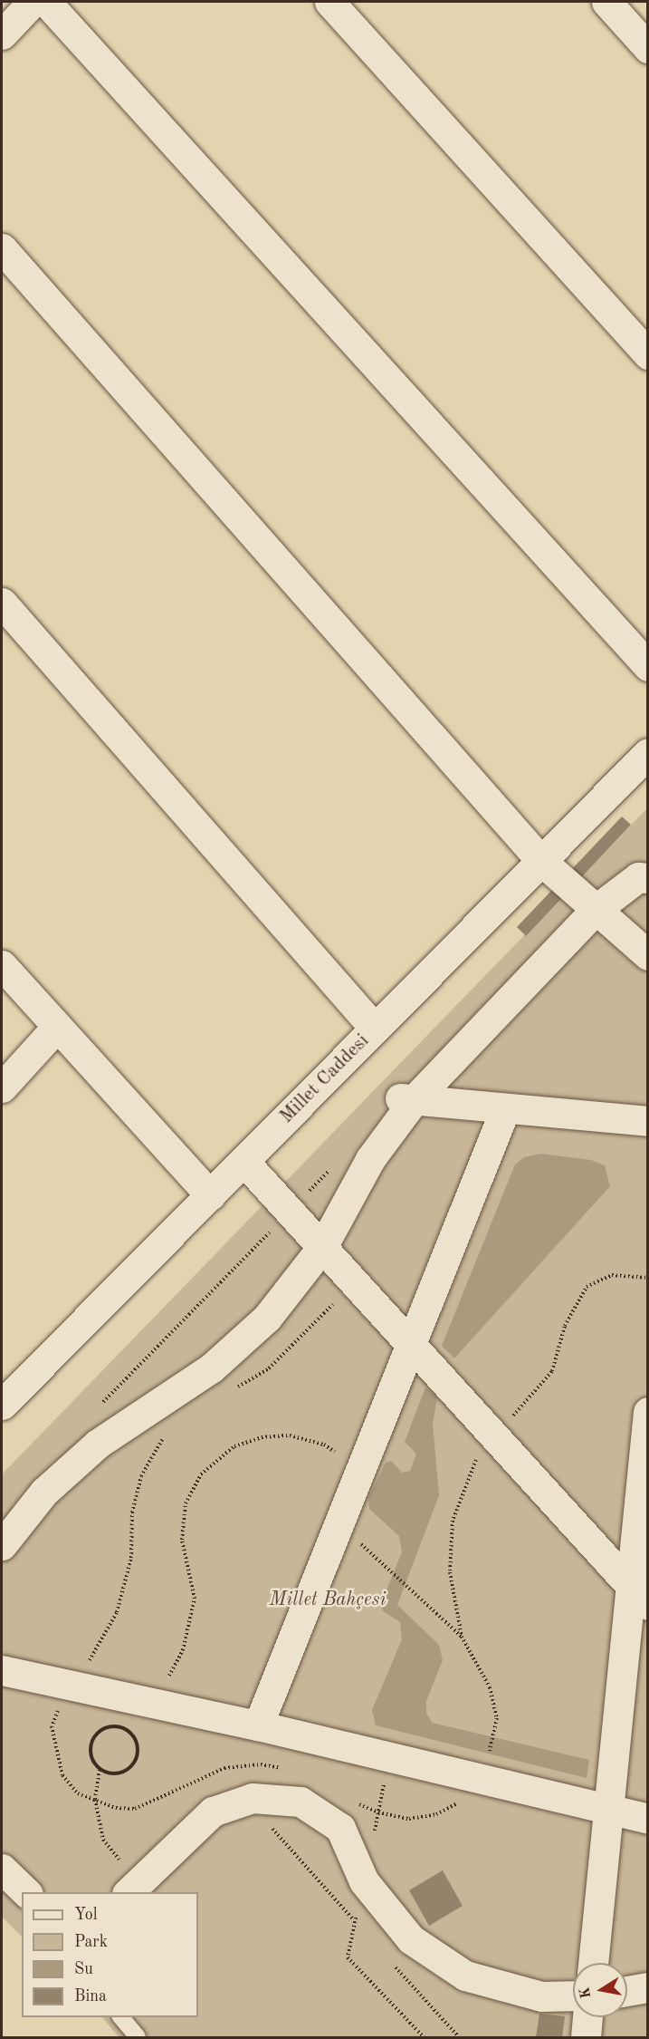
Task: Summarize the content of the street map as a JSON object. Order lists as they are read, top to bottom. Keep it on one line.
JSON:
{"streets":{"street":["Millet Caddesi"]},"parks":["Millet Bahçesi"],"legend":["Yol","Park","Su","Bina"],"north":"left"}
